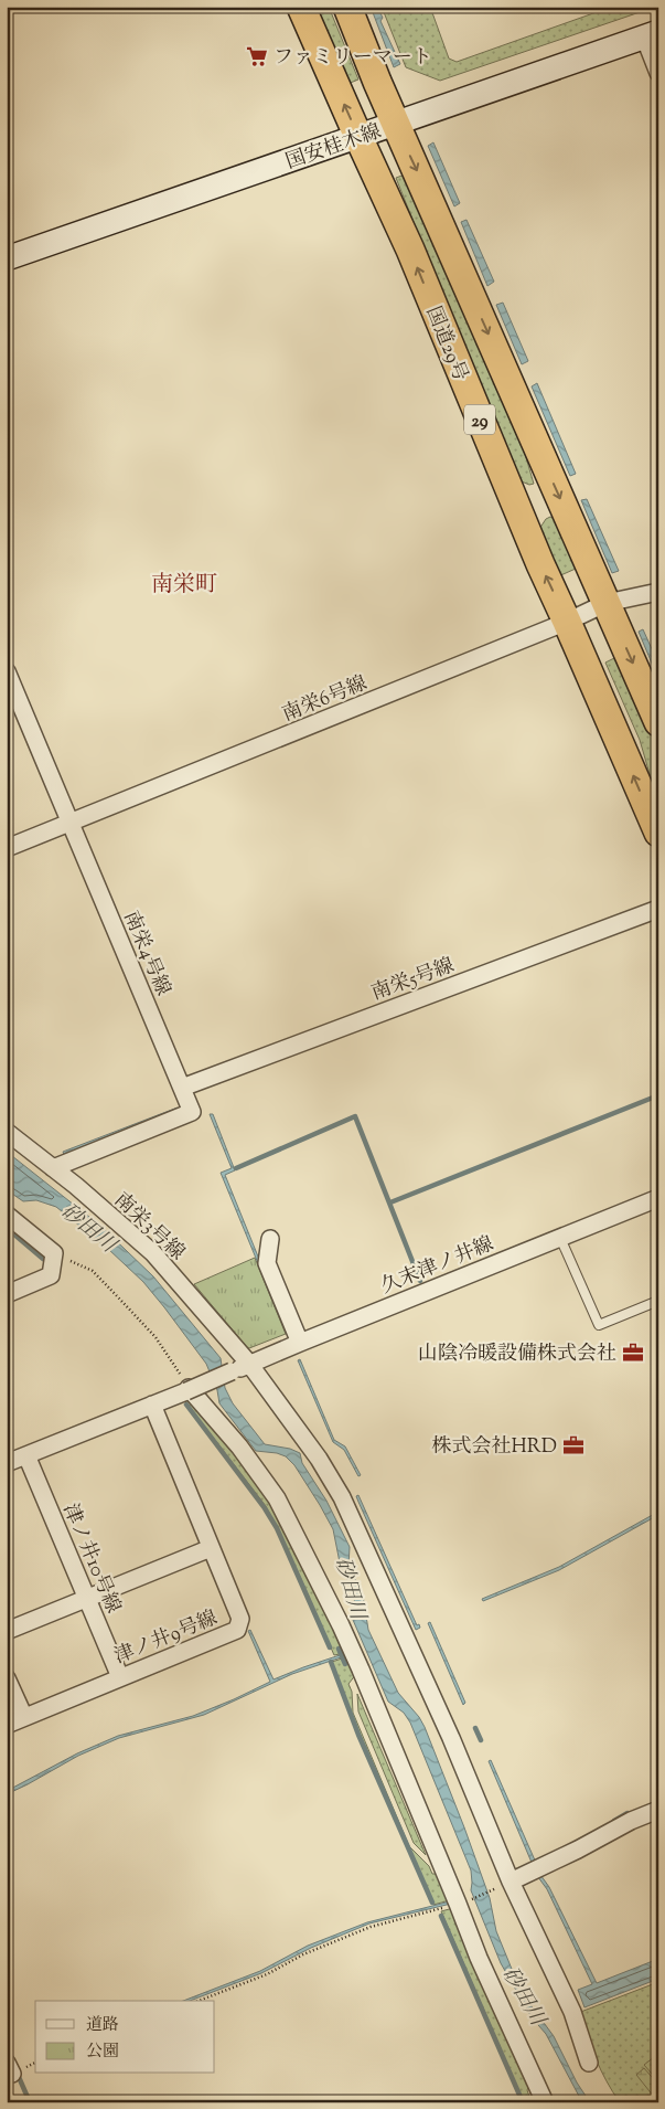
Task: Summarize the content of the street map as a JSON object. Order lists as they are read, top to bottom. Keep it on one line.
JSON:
{"streets":{"highway":["国道29号","29"],"main road":["国安桂木線"],"street":["南栄6号線","南栄4号線","南栄5号線","南栄3号線","久末津ノ井線","津ノ井10号線","津ノ井9号線"]},"crossings":[["国安桂木線","国道29号"],["国道29号","南栄6号線"],["南栄6号線","南栄4号線"],["南栄4号線","南栄5号線"],["南栄4号線","南栄3号線"],["南栄3号線","久末津ノ井線"],["津ノ井10号線","津ノ井9号線"]],"districts":["南栄町"],"water":["砂田川"],"places":{"supermarket":["ファミリーマート"],"office":["山陰冷暖設備株式会社","株式会社HRD"]},"legend":["道路","公園"]}
